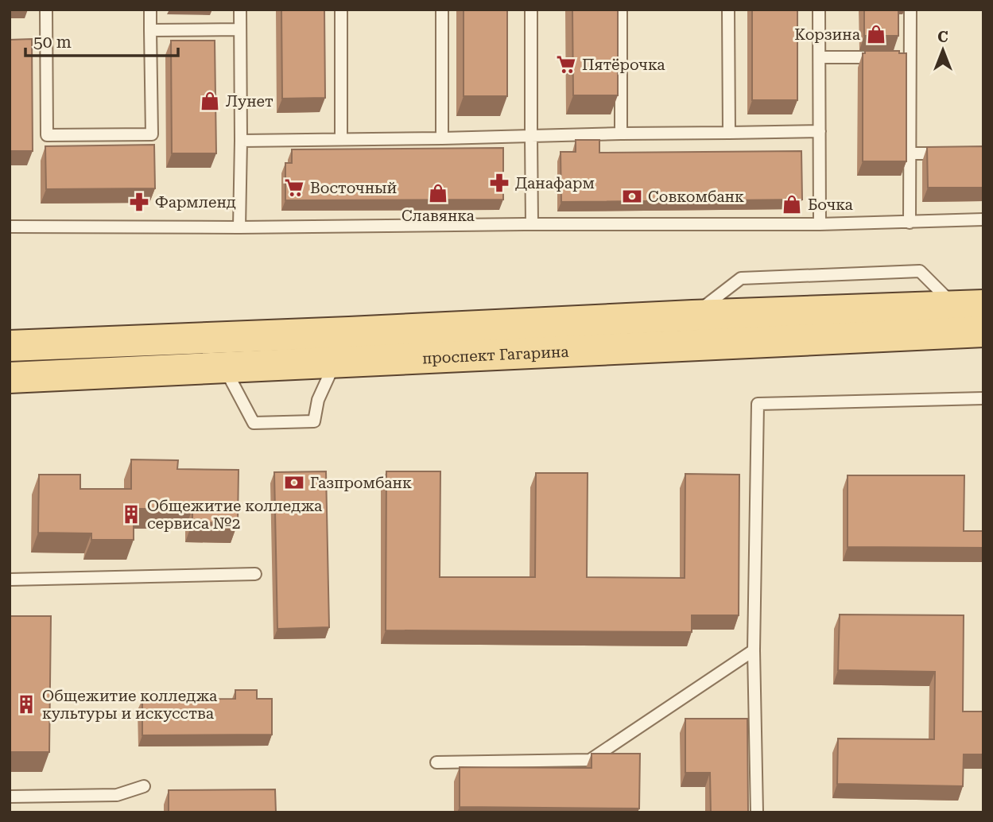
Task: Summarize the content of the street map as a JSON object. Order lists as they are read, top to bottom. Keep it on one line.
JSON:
{"streets":{"main road":["проспект Гагарина"]},"places":{"shop":["Корзина","Лунет","Славянка","Бочка"],"supermarket":["Пятёрочка","Восточный"],"pharmacy":["Данафарм","Фармленд"],"bank":["Совкомбанк","Газпромбанк"],"building":["Общежитие колледжа сервиса №2","Общежитие колледжа культуры и искусства"]},"scale_bar":"50 m","north":"top"}
